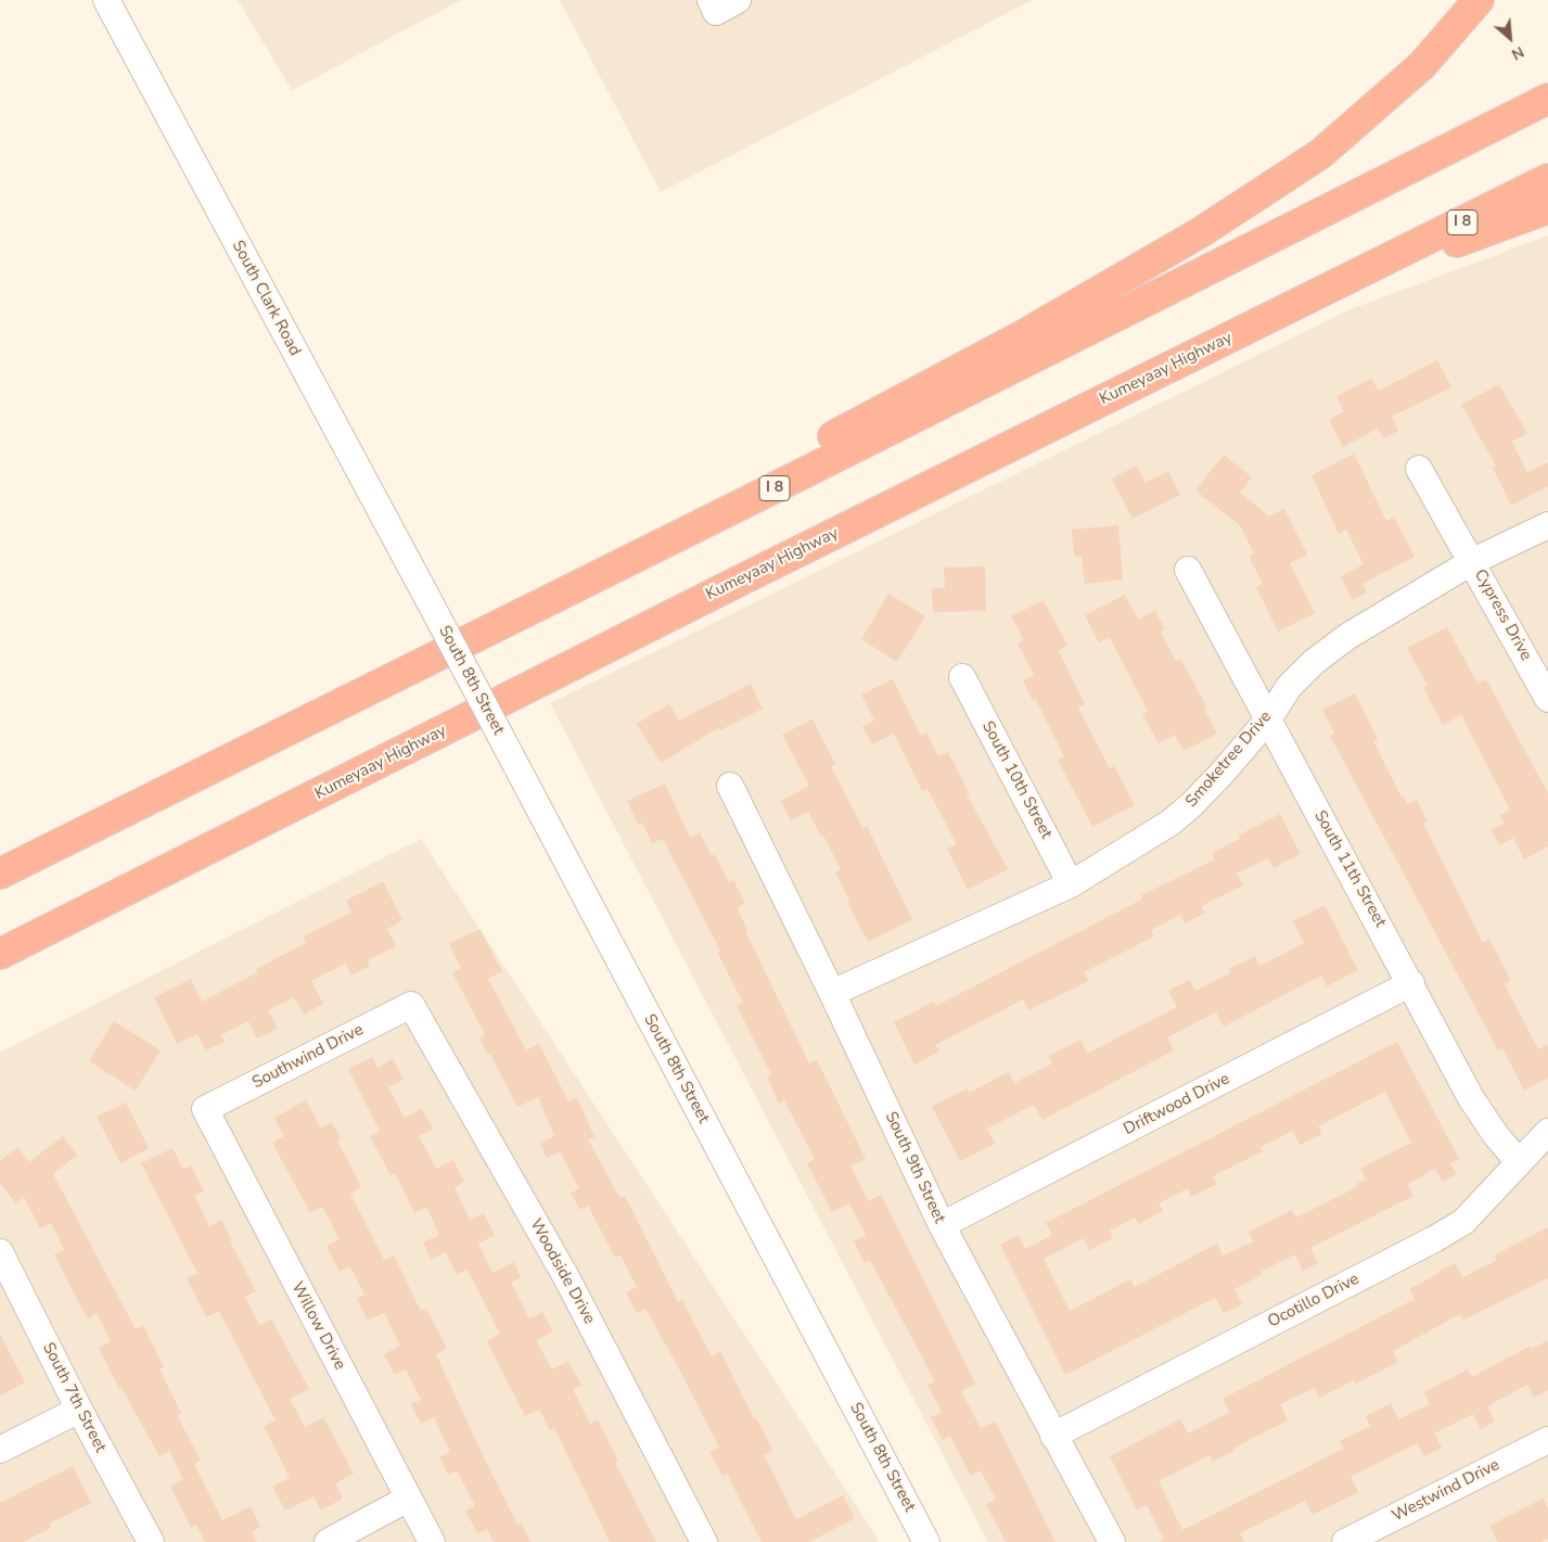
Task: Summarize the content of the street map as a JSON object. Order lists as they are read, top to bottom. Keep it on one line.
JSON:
{"streets":{"highway":["I 8","Kumeyaay Highway"],"street":["South Clark Road","Cypress Drive","South 8th Street","Smoketree Drive","South 10th Street","South 11th Street","Southwind Drive","Driftwood Drive","South 9th Street","Woodside Drive","Ocotillo Drive","Willow Drive","South 7th Street","Westwind Drive"]},"crossings":[["South Clark Road","South 8th Street"],["Cypress Drive","Smoketree Drive"],["Smoketree Drive","South 10th Street"],["Smoketree Drive","South 11th Street"],["Smoketree Drive","South 9th Street"],["South 11th Street","Driftwood Drive"],["South 11th Street","Ocotillo Drive"],["Southwind Drive","Woodside Drive"],["Southwind Drive","Willow Drive"],["Driftwood Drive","South 9th Street"],["South 9th Street","Ocotillo Drive"]],"north":"bottom right"}
